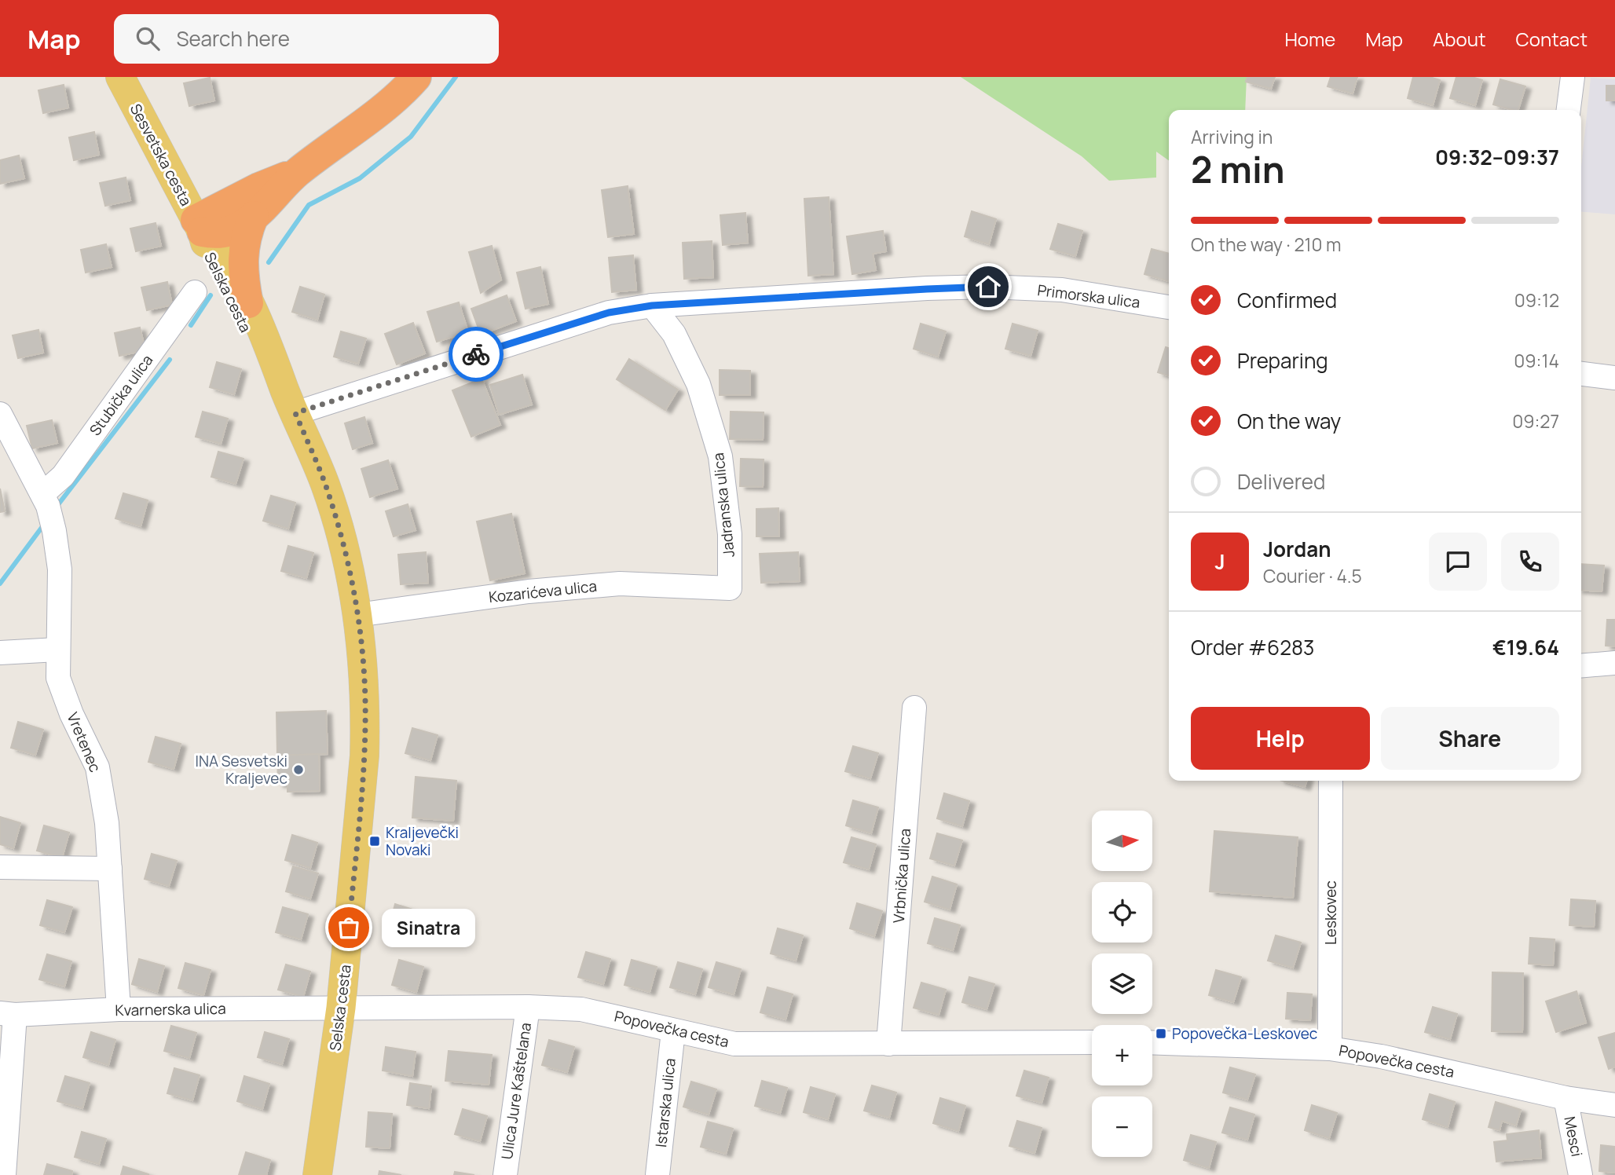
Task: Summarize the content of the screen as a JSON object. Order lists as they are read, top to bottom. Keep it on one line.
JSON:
{"streets":{"main road":["Sesvetska cesta","Selska cesta"],"street":["Primorska ulica","Stubička ulica","Jadranska ulica","Kozarićeva ulica","Vretenec","Vrbnička ulica","Leskovec","Kvarnerska ulica","Popovečka cesta","Ulica Jure Kaštelana","Istarska ulica","Mesci"]},"crossings":[["Sesvetska cesta","Selska cesta"],["Selska cesta","Primorska ulica"],["Selska cesta","Kozarićeva ulica"],["Selska cesta","Kvarnerska ulica"],["Selska cesta","Popovečka cesta"],["Primorska ulica","Jadranska ulica"],["Stubička ulica","Vretenec"],["Jadranska ulica","Kozarićeva ulica"],["Vretenec","Kvarnerska ulica"],["Vrbnička ulica","Popovečka cesta"],["Leskovec","Popovečka cesta"],["Kvarnerska ulica","Popovečka cesta"],["Popovečka cesta","Ulica Jure Kaštelana"],["Popovečka cesta","Istarska ulica"],["Popovečka cesta","Mesci"]],"places":{"other":["INA Sesvetski Kraljevec","Sinatra"],"transit":["Kraljevečki Novaki","Popovečka-Leskovec"]},"north":"right","page":{"header":"Map","search":"Search here","nav":["Home","Map","About","Contact"],"heading":["2 min","Arriving in","09:32–09:37"],"panel":["Jordan","Courier · 4.5","Order #6283","€19.64"],"bar":"On the way · 210 m","list":[["Confirmed","09:12"],["Preparing","09:14"],["On the way","09:27"],"Delivered"],"round":"J","buttons":["Help","Share"],"map_buttons":["+","−"],"bubble":"Sinatra"}}
